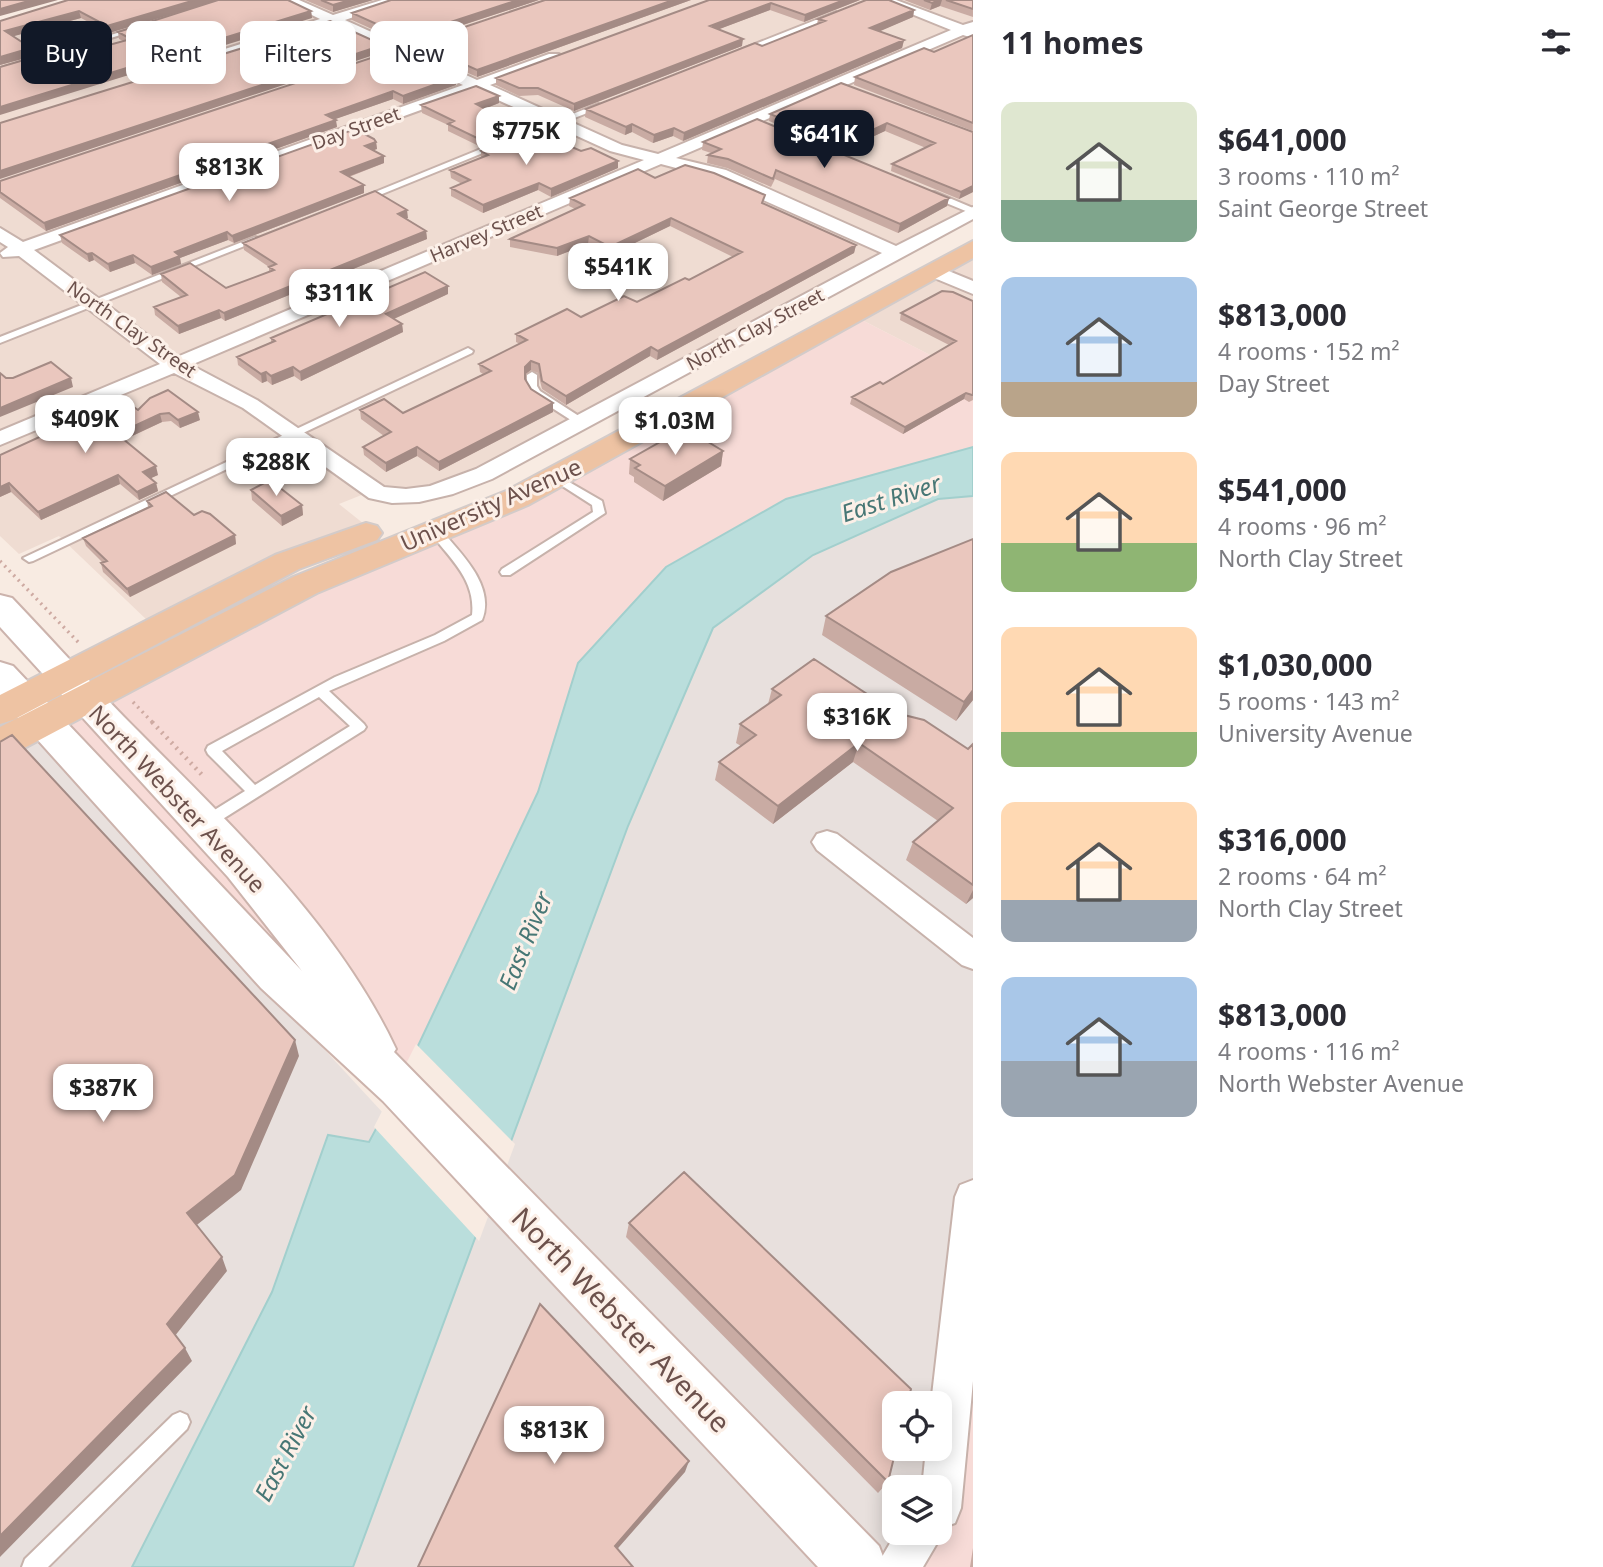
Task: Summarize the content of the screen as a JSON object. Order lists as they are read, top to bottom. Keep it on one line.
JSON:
{"streets":{"main road":["University Avenue","North Webster Avenue"],"street":["Day Street","Harvey Street","North Clay Street"]},"crossings":[["Day Street","North Clay Street"],["Harvey Street","North Clay Street"],["University Avenue","North Webster Avenue"]],"water":["East River"],"page":{"heading":"11 homes","chip":["Buy","Rent","Filters","New"],"list":[{"name":"$641,000","note":"3 rooms · 110 m² · Saint George Street"},{"name":"$813,000","note":"4 rooms · 152 m² · Day Street"},{"name":"$541,000","note":"4 rooms · 96 m² · North Clay Street"},{"name":"$1,030,000","note":"5 rooms · 143 m² · University Avenue"},{"name":"$316,000","note":"2 rooms · 64 m² · North Clay Street"},{"name":"$813,000","note":"4 rooms · 116 m² · North Webster Avenue"}],"price":["$775K","$641K","$813K","$541K","$311K","$409K","$1.03M","$288K","$316K","$387K","$813K"]}}
